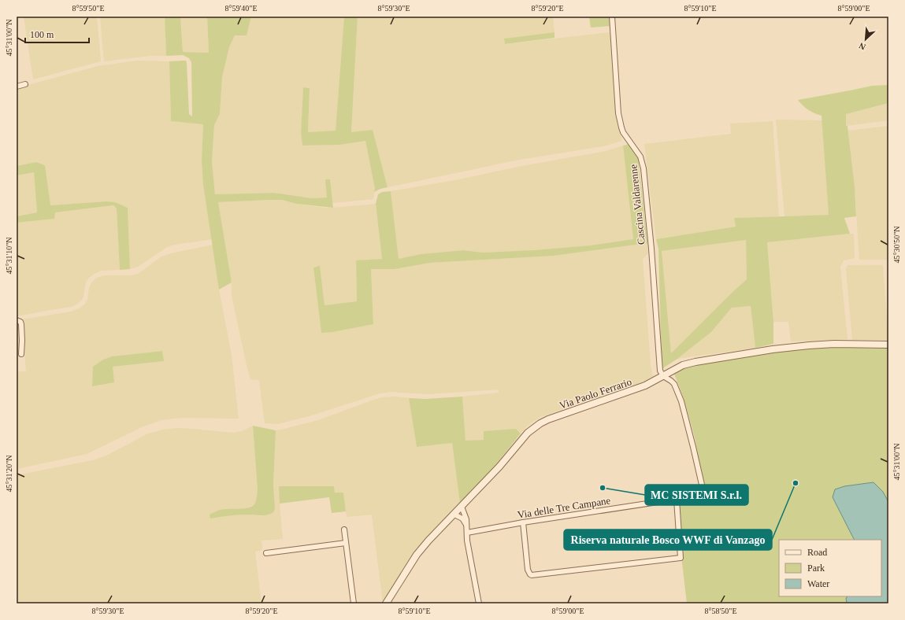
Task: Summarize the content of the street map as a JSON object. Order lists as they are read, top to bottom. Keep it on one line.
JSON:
{"streets":{"street":["Cascina Valdarenne","Via Paolo Ferrario","Via delle Tre Campane"]},"crossings":[["Cascina Valdarenne","Via Paolo Ferrario"],["Cascina Valdarenne","Via delle Tre Campane"],["Via Paolo Ferrario","Via delle Tre Campane"]],"places":["Riserva naturale Bosco WWF di Vanzago","MC SISTEMI S.r.l."],"legend":["Road","Park","Water"],"scale_bar":"100 m","north":"bottom left","coordinates":["8°59'50\"E","8°59'40\"E","8°59'30\"E","8°59'20\"E","8°59'10\"E","8°59'00\"E","45°31'00\"N","45°30'50\"N","45°31'10\"N","45°31'20\"N","8°58'50\"E"]}
